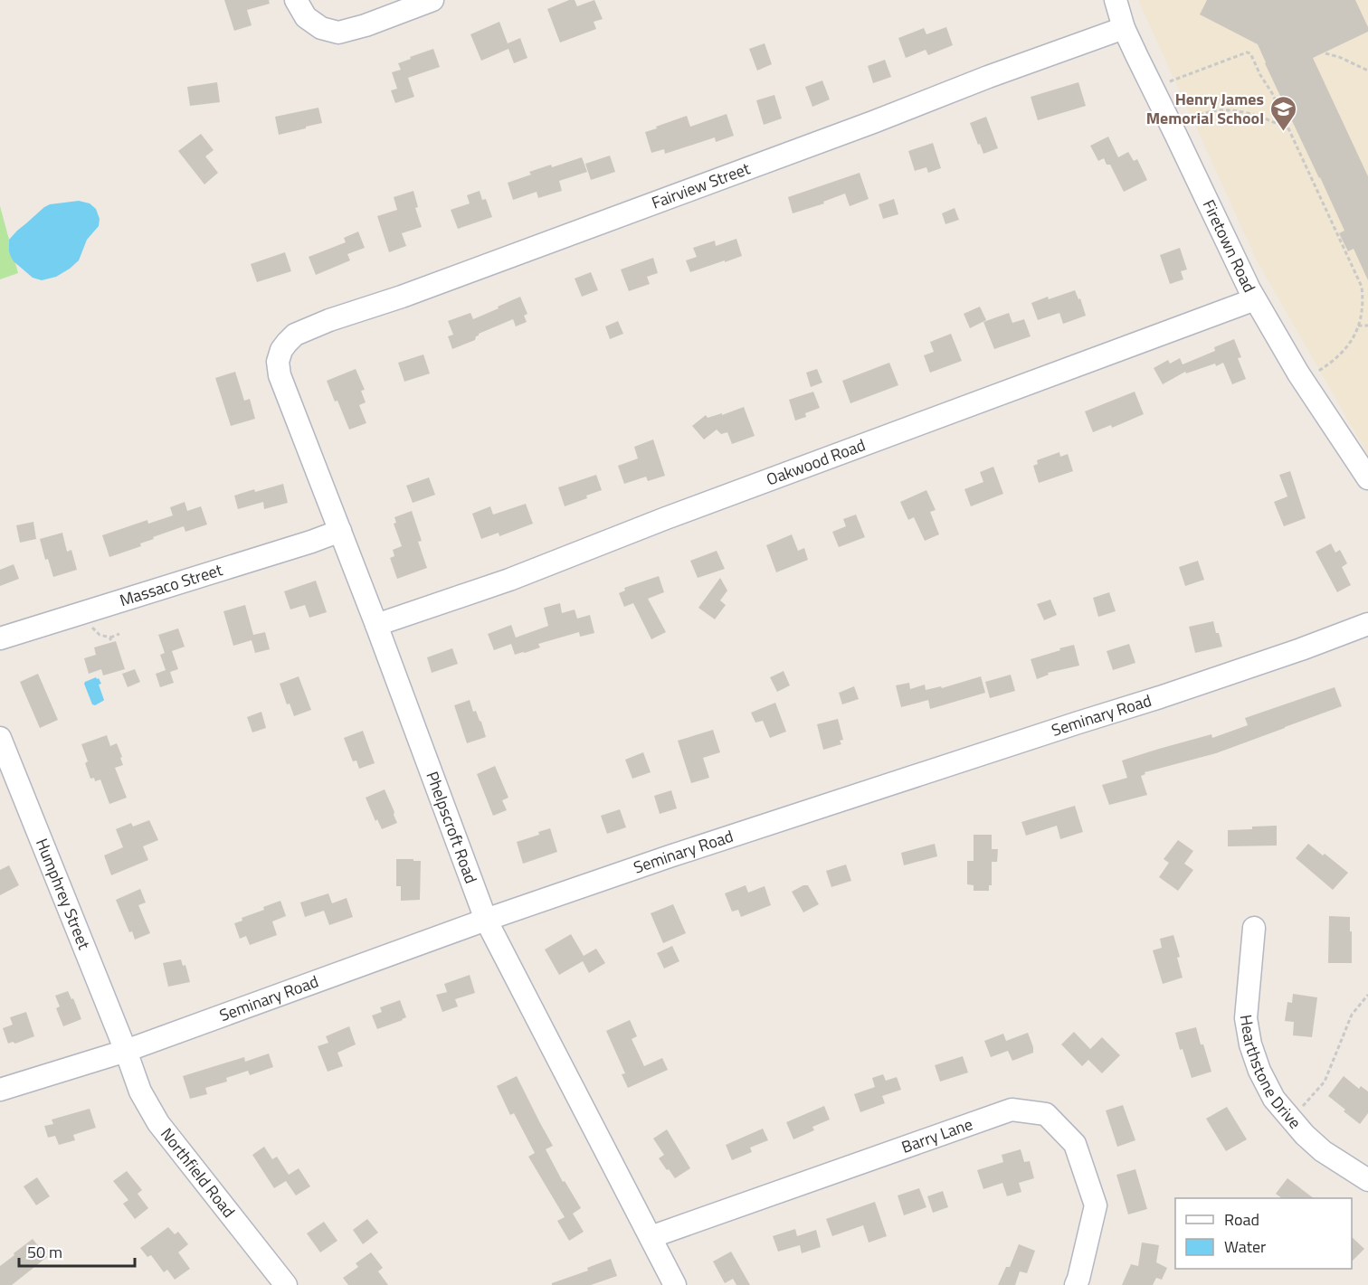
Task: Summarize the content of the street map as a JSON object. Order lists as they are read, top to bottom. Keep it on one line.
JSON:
{"streets":{"street":["Fairview Street","Firetown Road","Oakwood Road","Massaco Street","Seminary Road","Phelpscroft Road","Humphrey Street","Hearthstone Drive","Barry Lane","Northfield Road"]},"crossings":[["Fairview Street","Firetown Road"],["Fairview Street","Phelpscroft Road"],["Firetown Road","Oakwood Road"],["Oakwood Road","Phelpscroft Road"],["Massaco Street","Phelpscroft Road"],["Seminary Road","Phelpscroft Road"],["Seminary Road","Humphrey Street"],["Seminary Road","Northfield Road"],["Phelpscroft Road","Barry Lane"],["Humphrey Street","Northfield Road"]],"places":{"school or university":["Henry James Memorial School"]},"legend":["Road","Water"],"scale_bar":"50 m"}
